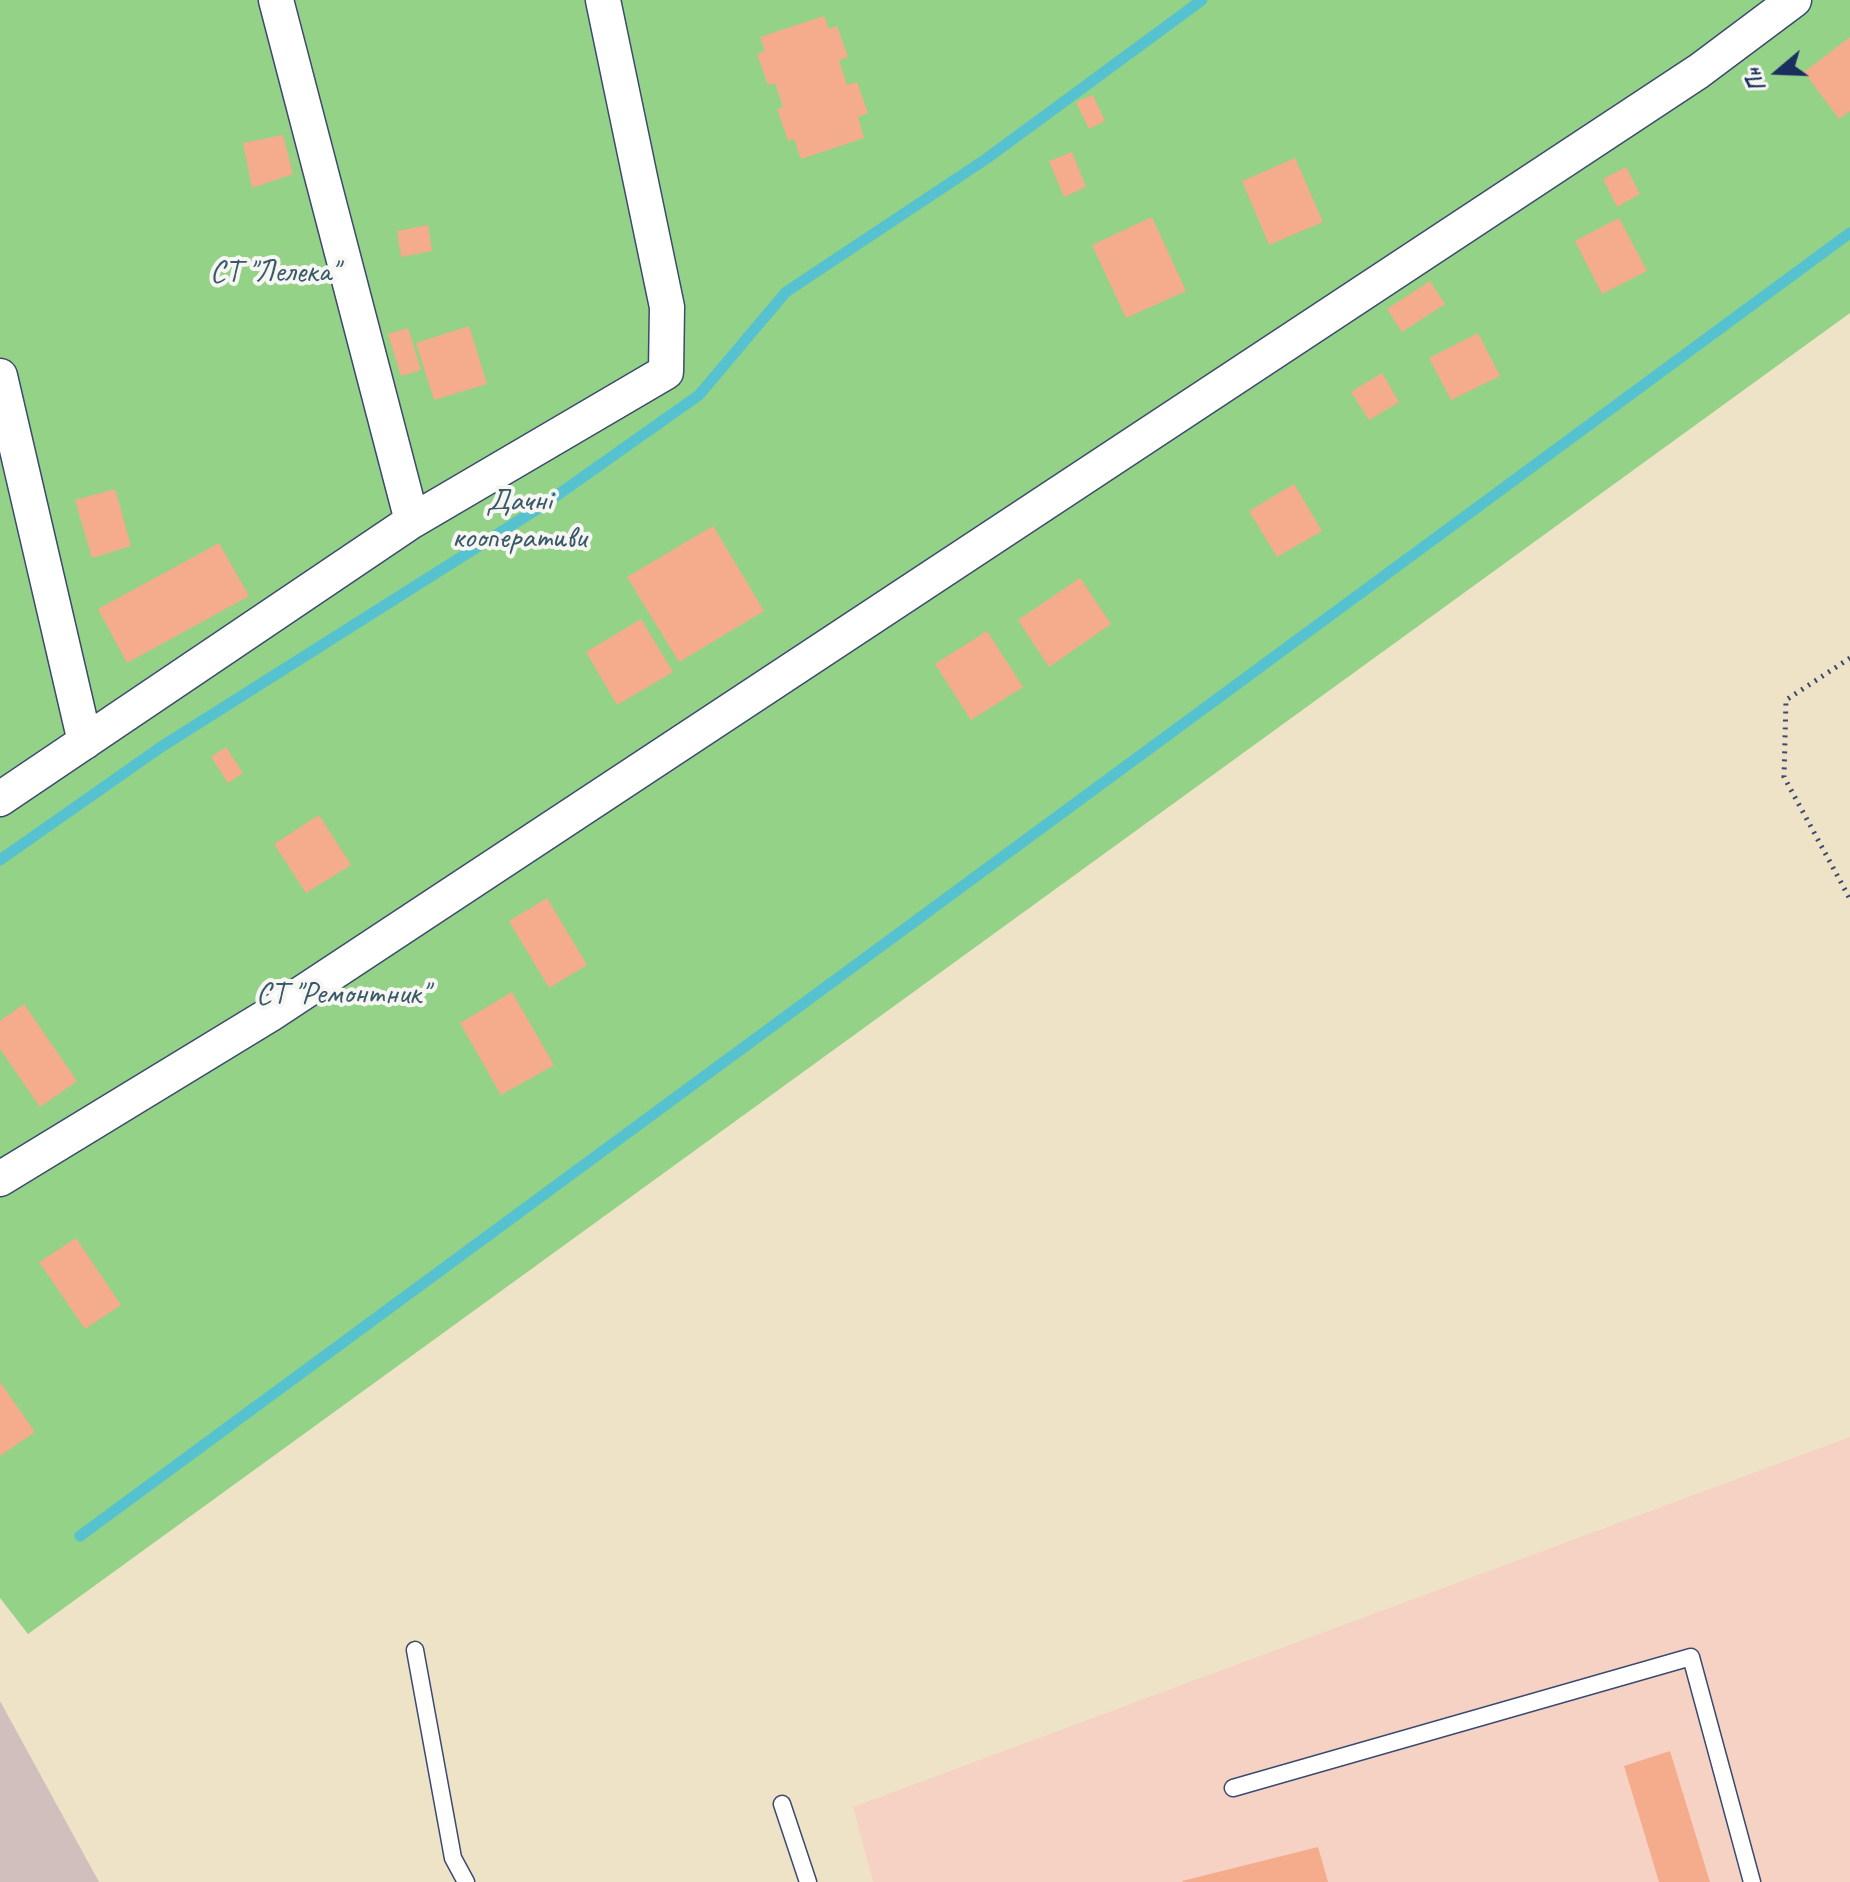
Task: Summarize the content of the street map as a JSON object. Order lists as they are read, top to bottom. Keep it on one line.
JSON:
{"parks":["СТ \"Лелека\"","Дачні кооперативи","СТ \"Ремонтник\""],"north":"left"}
